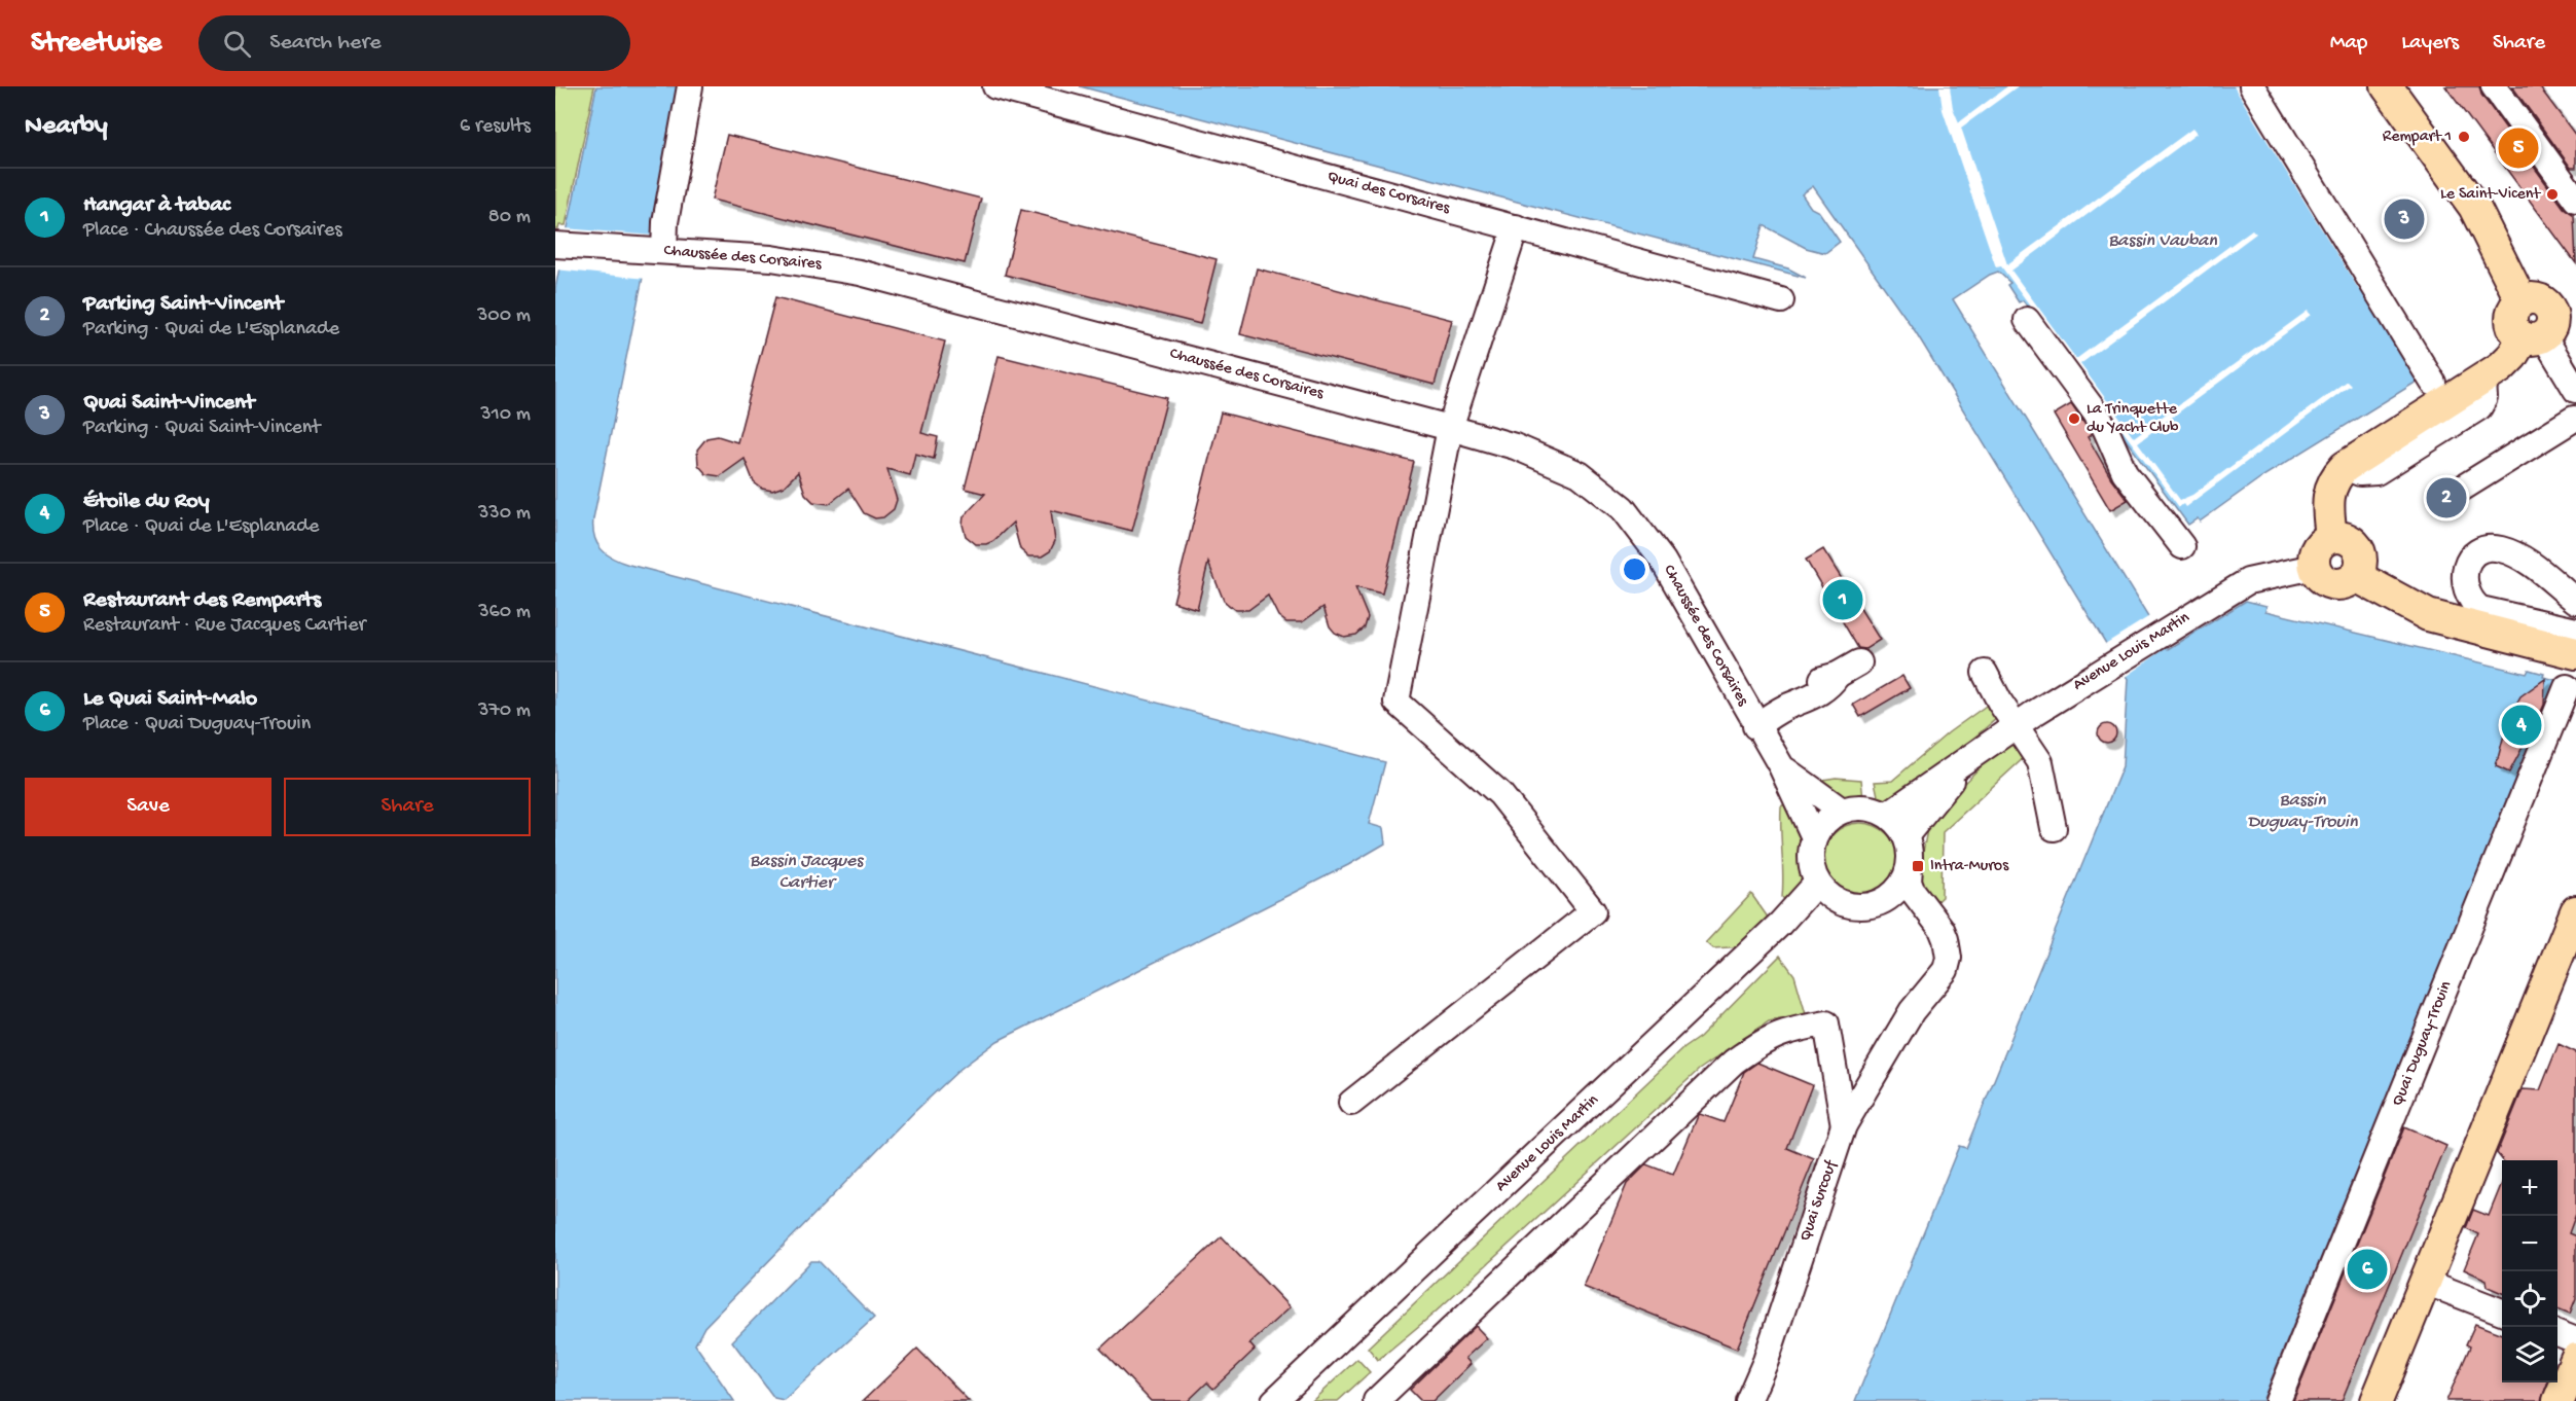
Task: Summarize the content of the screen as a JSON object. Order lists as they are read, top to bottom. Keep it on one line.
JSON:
{"streets":{"street":["Quai des Corsaires","Chaussée des Corsaires","Avenue Louis Martin","Quai Duguay-Trouin","Quai Surcouf"]},"crossings":[["Chaussée des Corsaires","Avenue Louis Martin"]],"water":["Bassin Vauban","Bassin Duguay-Trouin","Bassin Jacques Cartier"],"places":{"other":["Rempart 1","Le Saint-Vicent","La Trinquette du Yacht Club"],"transit":["Intra-Muros"]},"page":{"header":"Streetwise","search":"Search here","nav":["Map","Layers","Share"],"heading":["Nearby","6 results"],"pins":["5","3","2","1","4","6"],"list":[{"mark":"1","name":"Hangar à tabac","note":"Place · Chaussée des Corsaires","value":"80 m"},{"mark":"2","name":"Parking Saint-Vincent","note":"Parking · Quai de L'Esplanade","value":"300 m"},{"mark":"3","name":"Quai Saint-Vincent","note":"Parking · Quai Saint-Vincent","value":"310 m"},{"mark":"4","name":"Étoile du Roy","note":"Place · Quai de L'Esplanade","value":"330 m"},{"mark":"5","name":"Restaurant des Remparts","note":"Restaurant · Rue Jacques Cartier","value":"360 m"},{"mark":"6","name":"Le Quai Saint-Malo","note":"Place · Quai Duguay-Trouin","value":"370 m"}],"buttons":["Save","Share"],"map_buttons":["+","−"]}}
